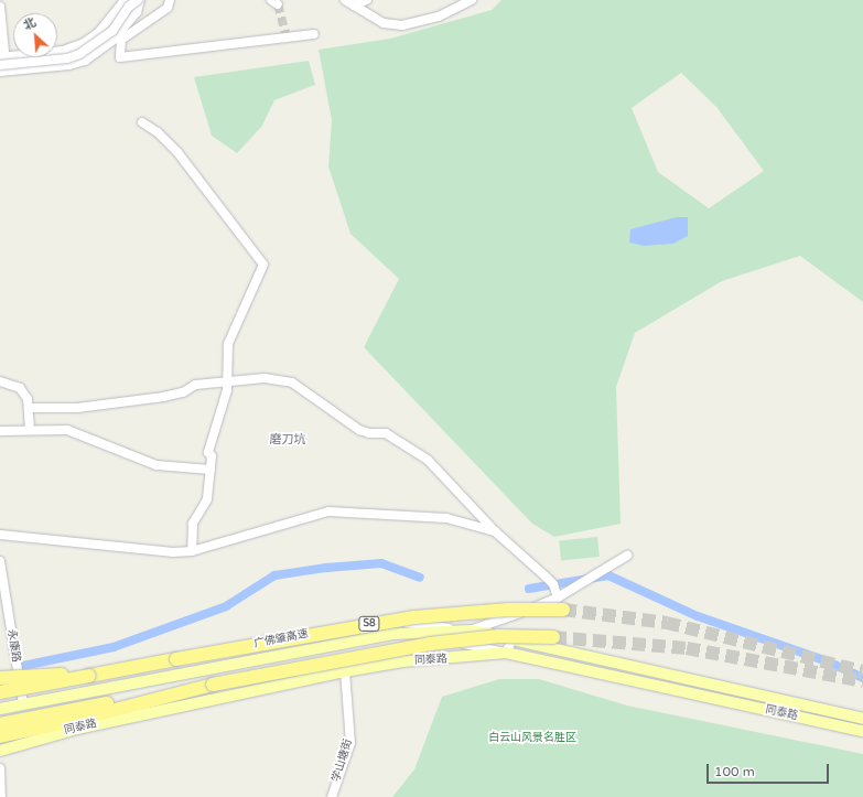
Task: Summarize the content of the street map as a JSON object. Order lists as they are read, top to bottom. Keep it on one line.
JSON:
{"streets":{"highway":["S8","广佛肇高速"],"main road":["同泰路"],"street":["永康路","学山塘街"]},"crossings":[["永康路","同泰路"],["同泰路","学山塘街"]],"districts":["磨刀坑"],"parks":["白云山风景名胜区"],"scale_bar":"100 m","north":"top left"}
